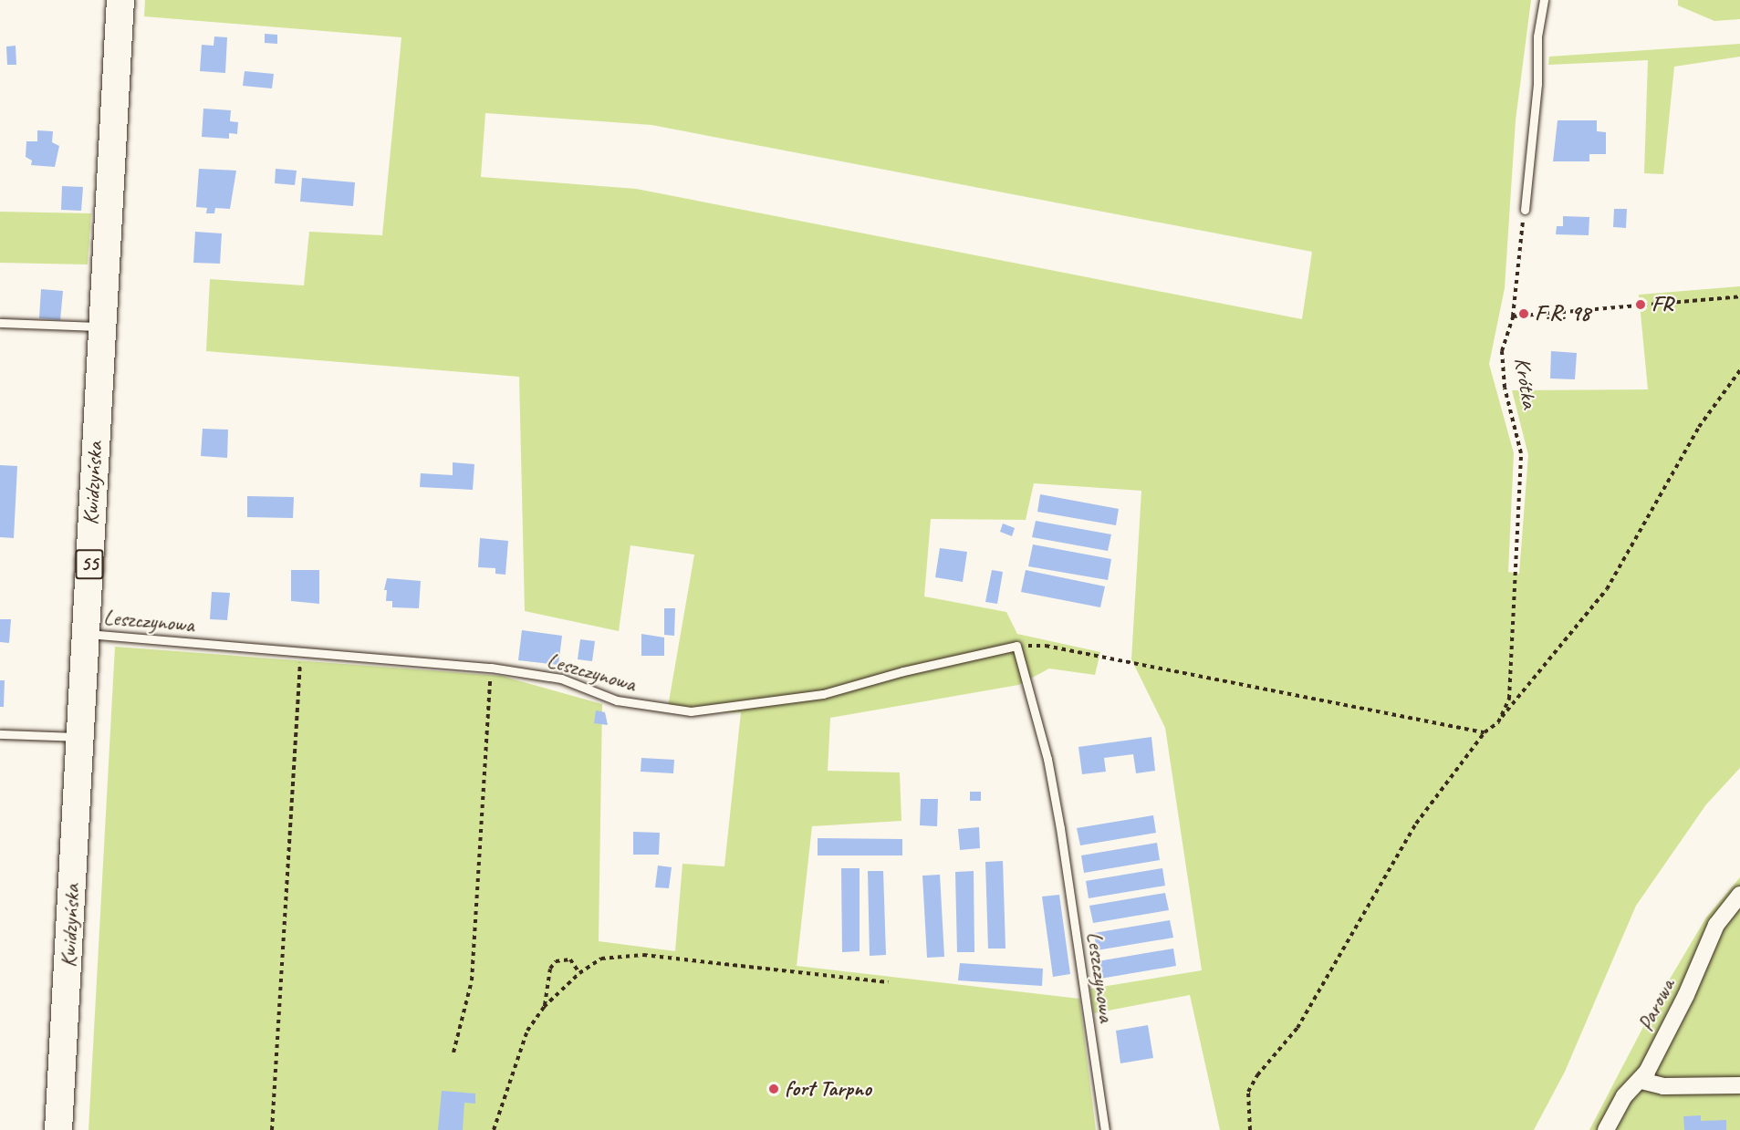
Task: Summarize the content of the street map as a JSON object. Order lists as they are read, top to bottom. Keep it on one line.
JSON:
{"streets":{"main road":["Kwidzyńska","55"],"street":["Parowa"],"lane":["Leszczynowa"],"path":["Krótka"]},"crossings":[["Kwidzyńska","Leszczynowa"]],"places":["FR","F.R. 98","fort Tarpno"]}
